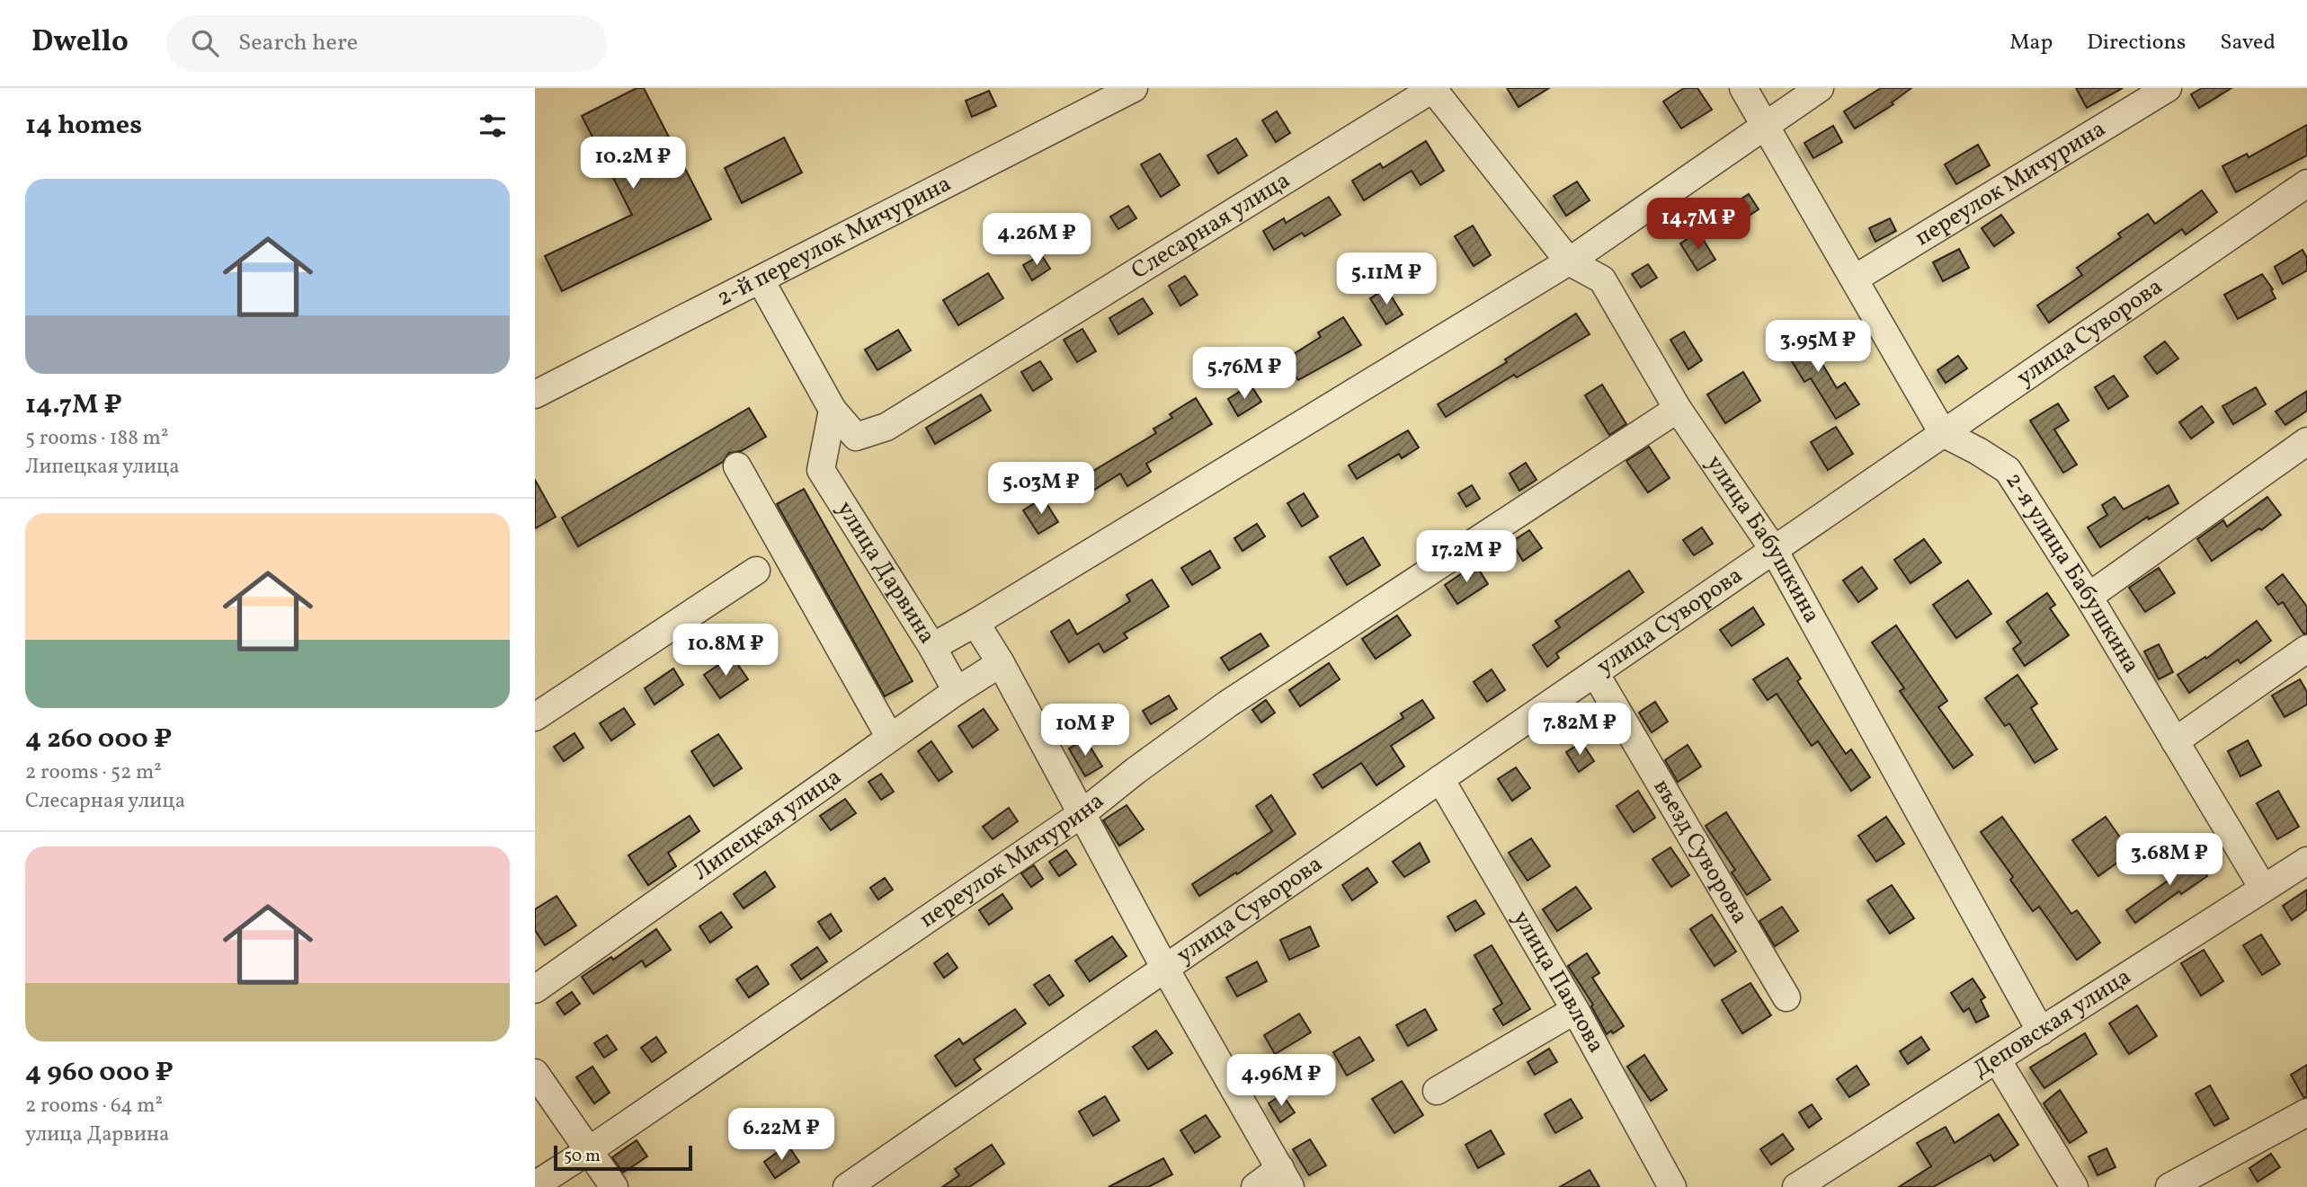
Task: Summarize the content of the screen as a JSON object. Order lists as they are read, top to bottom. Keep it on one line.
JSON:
{"streets":{"street":["переулок Мичурина","Слесарная улица","2-й переулок Мичурина","улица Суворова","улица Бабушкина","улица Дарвина","2-я улица Бабушкина","Липецкая улица","въезд Суворова","улица Павлова","Деповская улица"]},"crossings":[["переулок Мичурина","улица Бабушкина"],["переулок Мичурина","улица Дарвина"],["Слесарная улица","улица Бабушкина"],["Слесарная улица","улица Дарвина"],["улица Суворова","улица Бабушкина"],["улица Суворова","улица Дарвина"],["улица Суворова","2-я улица Бабушкина"],["улица Суворова","въезд Суворова"],["улица Суворова","улица Павлова"],["улица Бабушкина","Деповская улица"],["улица Дарвина","Липецкая улица"],["2-я улица Бабушкина","Деповская улица"]],"scale_bar":"50 m","page":{"header":"Dwello","search":"Search here","nav":["Map","Directions","Saved"],"heading":"14 homes","price":["10.2M ₽","14.7M ₽","4.26M ₽","5.11M ₽","3.95M ₽","5.76M ₽","5.03M ₽","17.2M ₽","10.8M ₽","7.82M ₽","10M ₽","3.68M ₽","4.96M ₽","6.22M ₽"],"list":[{"name":"14.7M ₽","note":"5 rooms · 188 m² · Липецкая улица"},{"name":"4 260 000 ₽","note":"2 rooms · 52 m² · Слесарная улица"},{"name":"4 960 000 ₽","note":"2 rooms · 64 m² · улица Дарвина"}],"scale":"50 m"}}
